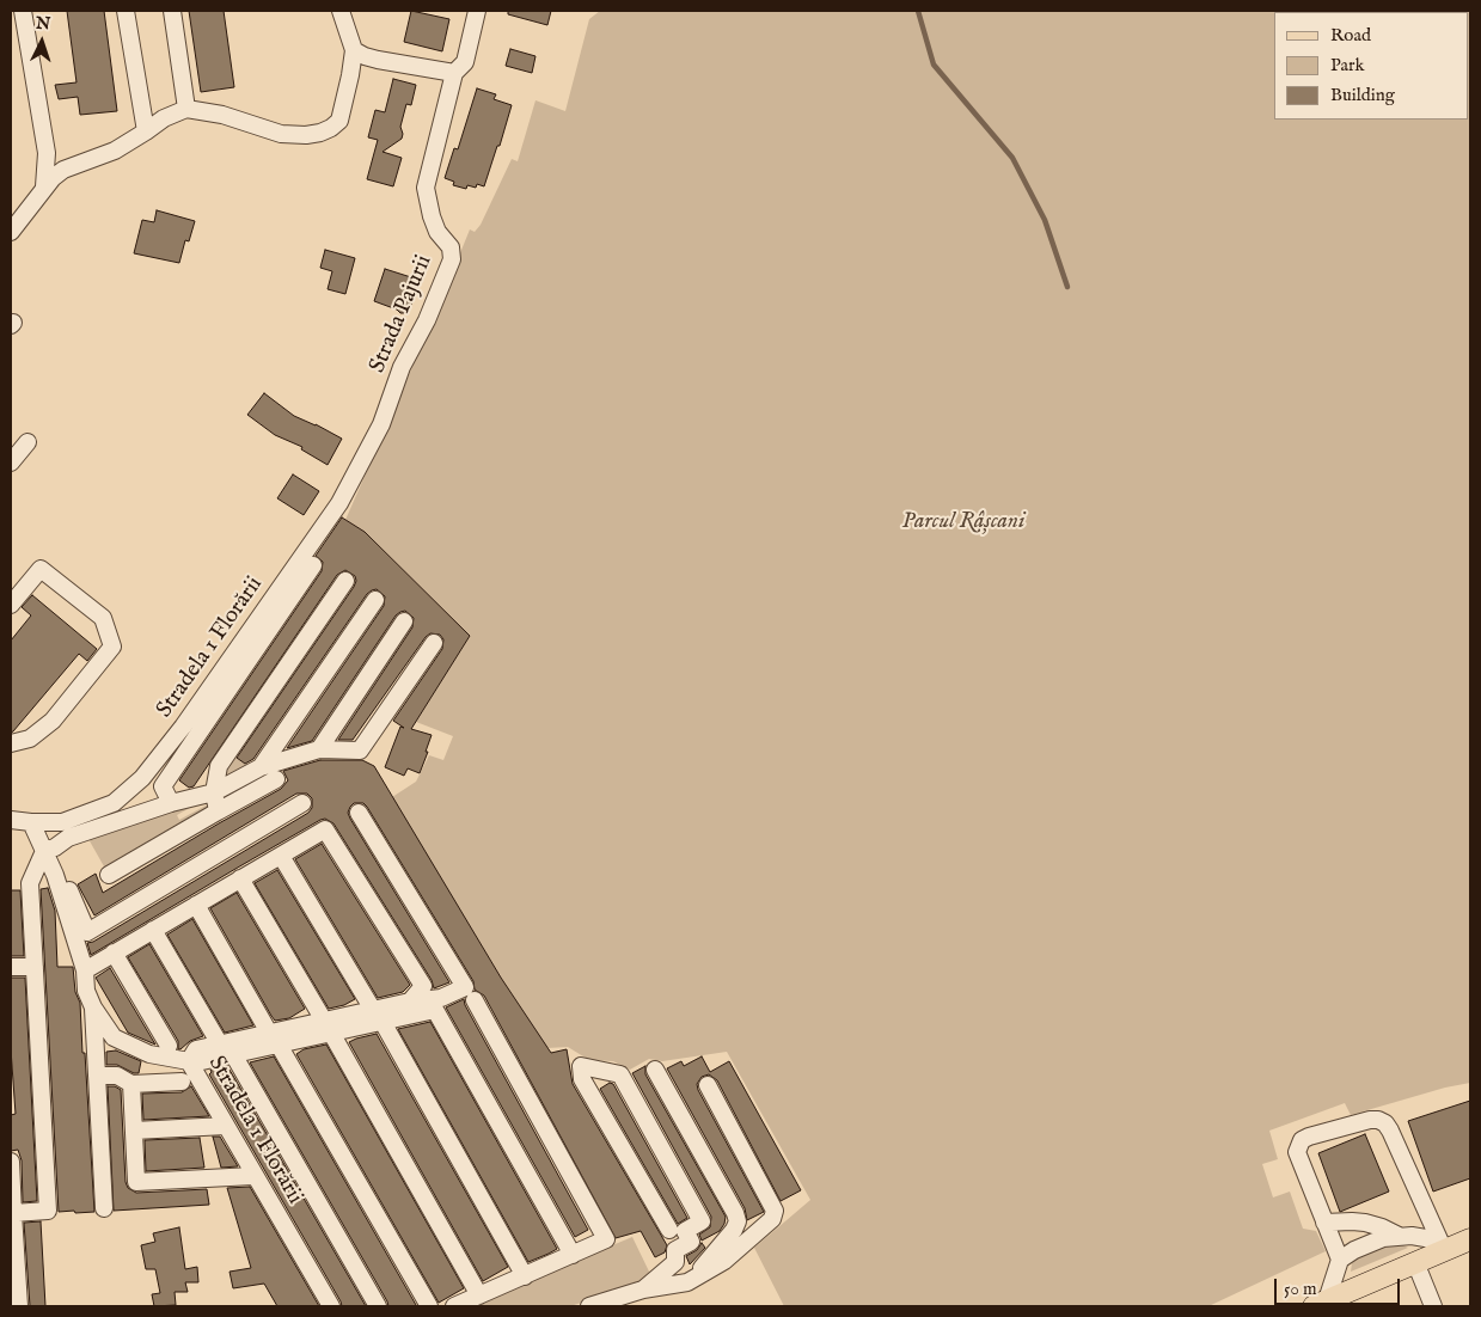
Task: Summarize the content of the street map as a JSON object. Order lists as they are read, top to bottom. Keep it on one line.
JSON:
{"streets":{"street":["Strada Pajurii","Stradela 1 Florării"]},"crossings":[["Strada Pajurii","Stradela 1 Florării"]],"parks":["Parcul Râșcani"],"legend":["Road","Park","Building"],"scale_bar":"50 m","north":"top"}
